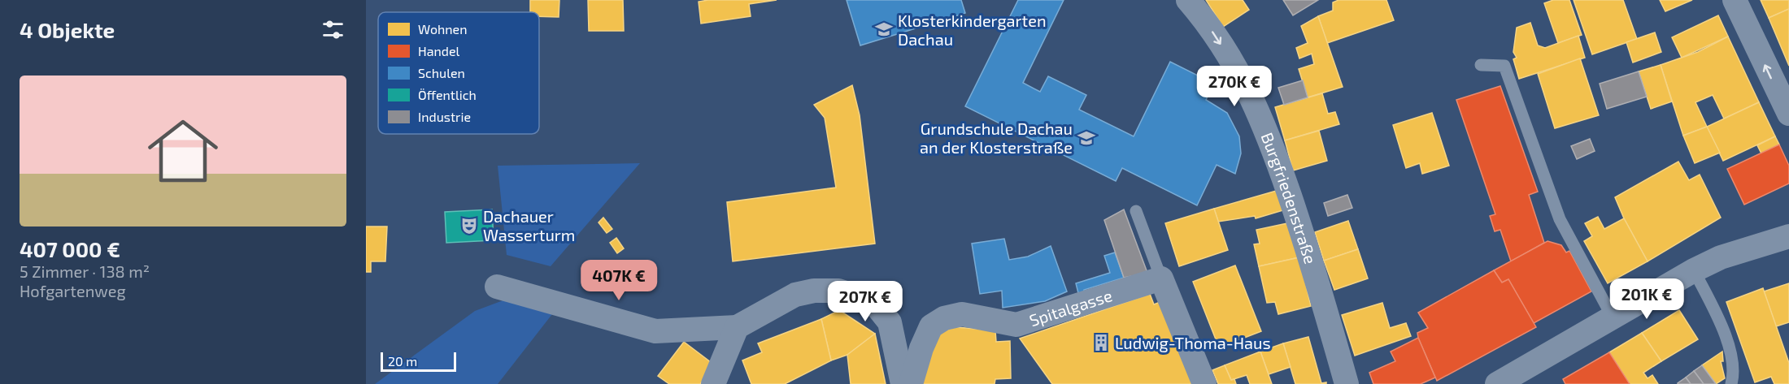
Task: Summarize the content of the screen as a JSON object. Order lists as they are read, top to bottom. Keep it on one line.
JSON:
{"streets":{"street":["Burgfriedenstraße","Spitalgasse"]},"one_way":["Burgfriedenstraße"],"places":{"school or university":["Klosterkindergarten Dachau","Grundschule Dachau an der Klosterstraße"],"theatre":["Dachauer Wasserturm"],"building":["Ludwig-Thoma-Haus"]},"legend":["Wohnen","Handel","Schulen","Öffentlich","Industrie"],"scale_bar":"20 m","page":{"heading":"4 Objekte","list":[{"name":"407 000 €","note":"5 Zimmer · 138 m² · Hofgartenweg"}],"price":["270K €","407K €","201K €","207K €"],"scale":"20 m"}}
